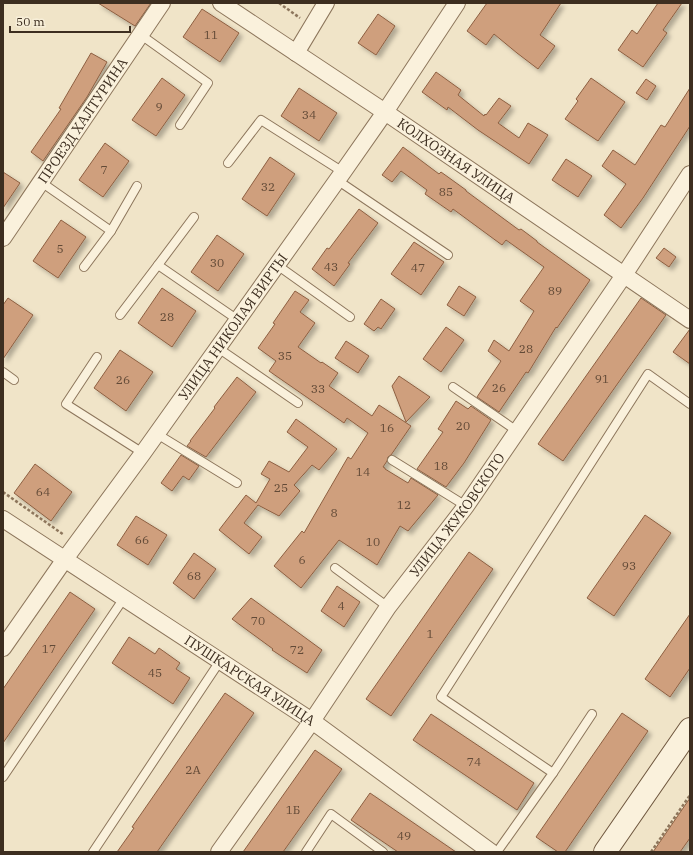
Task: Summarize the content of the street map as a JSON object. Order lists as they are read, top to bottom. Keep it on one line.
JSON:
{"streets":{"street":["ПРОЕЗД ХАЛТУРИНА","КОЛХОЗНАЯ УЛИЦА","УЛИЦА НИКОЛАЯ ВИРТЫ","УЛИЦА ЖУКОВСКОГО","ПУШКАРСКАЯ УЛИЦА"]},"crossings":[["КОЛХОЗНАЯ УЛИЦА","УЛИЦА НИКОЛАЯ ВИРТЫ"],["КОЛХОЗНАЯ УЛИЦА","УЛИЦА ЖУКОВСКОГО"],["УЛИЦА НИКОЛАЯ ВИРТЫ","ПУШКАРСКАЯ УЛИЦА"],["УЛИЦА ЖУКОВСКОГО","ПУШКАРСКАЯ УЛИЦА"]],"house_numbers":["11","9","34","7","32","85","5","30","43","47","89","28","28","35","91","26","26","33","20","16","18","14","25","64","12","8","66","10","6","93","68","4","70","1","17","72","45","74","2А","1Б","49"],"scale_bar":"50 m"}
